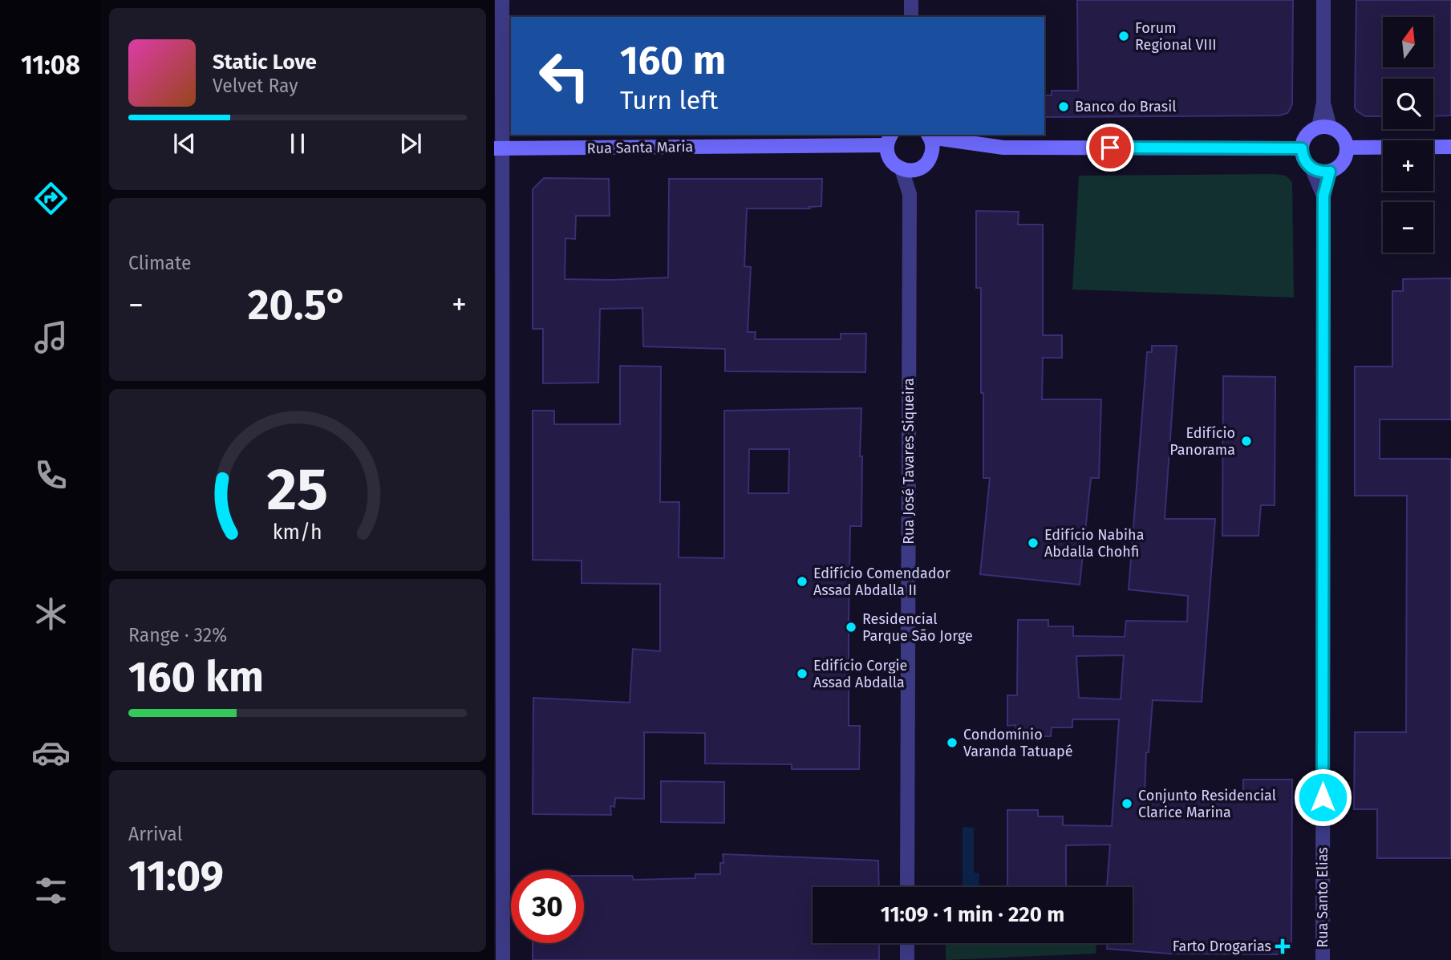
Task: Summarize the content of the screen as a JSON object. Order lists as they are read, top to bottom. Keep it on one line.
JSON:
{"streets":{"street":["Rua Santa Maria","Rua José Tavares Siqueira","Rua Santo Elias"]},"places":{"other":["Forum Regional VIII","Banco do Brasil","Edifício Panorama","Edifício Nabiha Abdalla Chohfi","Edifício Comendador Assad Abdalla II","Residencial Parque São Jorge","Edifício Corgie Assad Abdalla","Condomínio Varanda Tatuapé","Conjunto Residencial Clarice Marina"],"health":["Farto Drogarias"]},"north":"top","page":{"tabs":"11:08","map_buttons":["+","−"],"turn":["160 m","Turn left"],"song":["Static Love","Velvet Ray"],"tile":["Climate",["Range · 32%","160 km"],["Arrival","11:09"]],"heat":["−","20.5°","+"],"limit":"30","trip":"11:09 · 1 min · 220 m","gauge":["25","km/h"]}}
